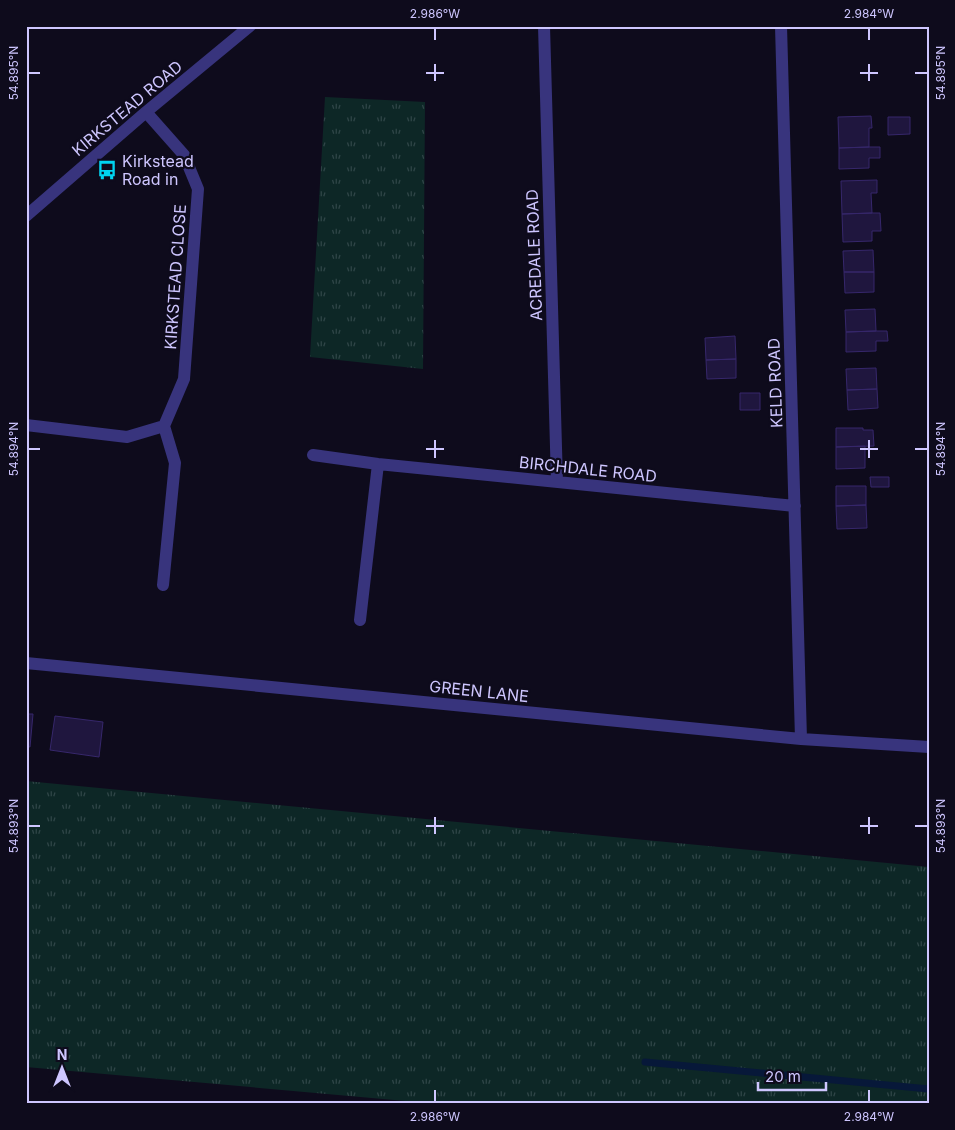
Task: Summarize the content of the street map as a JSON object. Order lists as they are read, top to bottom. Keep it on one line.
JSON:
{"streets":{"street":["KIRKSTEAD ROAD","ACREDALE ROAD","KIRKSTEAD CLOSE","KELD ROAD","BIRCHDALE ROAD","GREEN LANE"]},"crossings":[["KIRKSTEAD ROAD","KIRKSTEAD CLOSE"],["ACREDALE ROAD","BIRCHDALE ROAD"],["KELD ROAD","BIRCHDALE ROAD"],["KELD ROAD","GREEN LANE"]],"places":{"bus stop":["Kirkstead Road in"]},"scale_bar":"20 m","north":"top","coordinates":["2.986°W","2.984°W","54.895°N","54.894°N","54.893°N"]}
